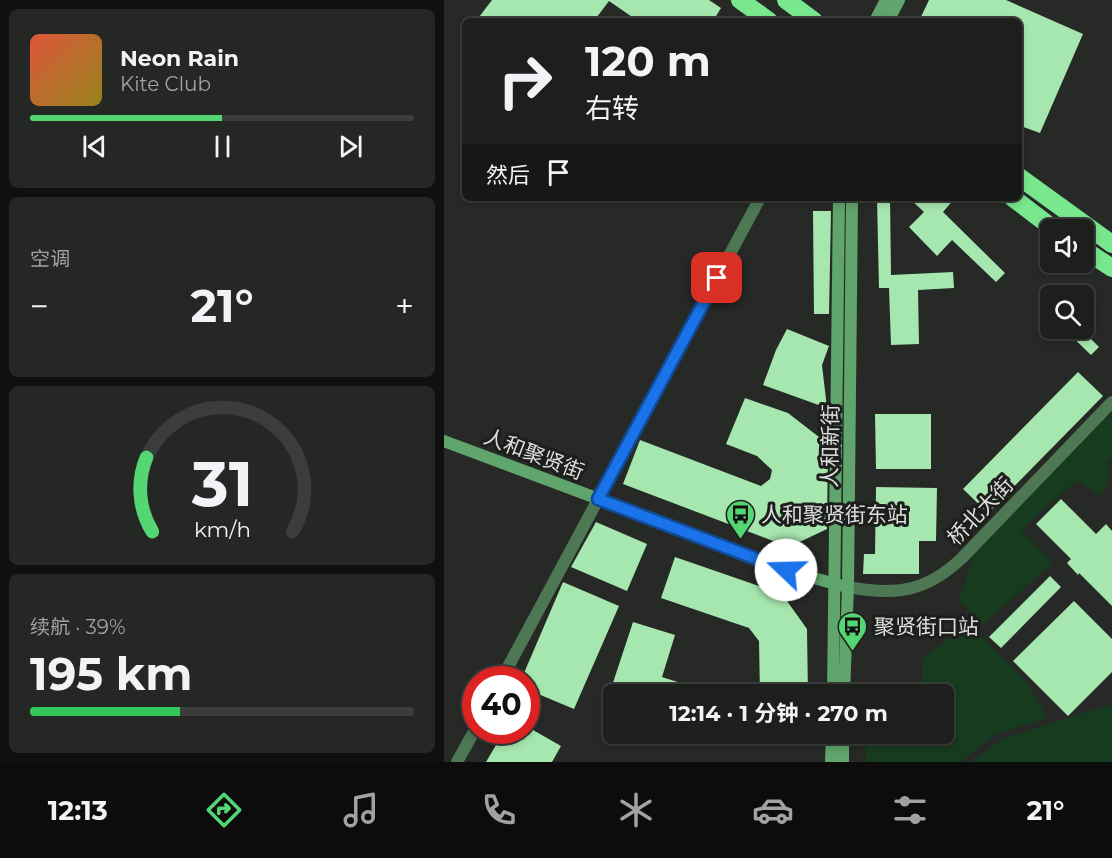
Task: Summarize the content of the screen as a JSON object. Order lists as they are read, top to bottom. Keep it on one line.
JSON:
{"streets":{"street":["人和新街","人和聚贤街","桥北大街"]},"crossings":[["人和新街","人和聚贤街"],["人和新街","桥北大街"],["人和聚贤街","桥北大街"]],"places":{"bus stop":["人和聚贤街东站","聚贤街口站"]},"page":{"turn":["120 m","右转"],"song":["Neon Rain","Kite Club"],"then":"然后","tile":["空调",["续航 · 39%","195 km"]],"heat":["−","21°","+"],"limit":"40","trip":"12:14 · 1 分钟 · 270 m","tabs":["12:13","21°"],"gauge":["31","km/h"]}}
